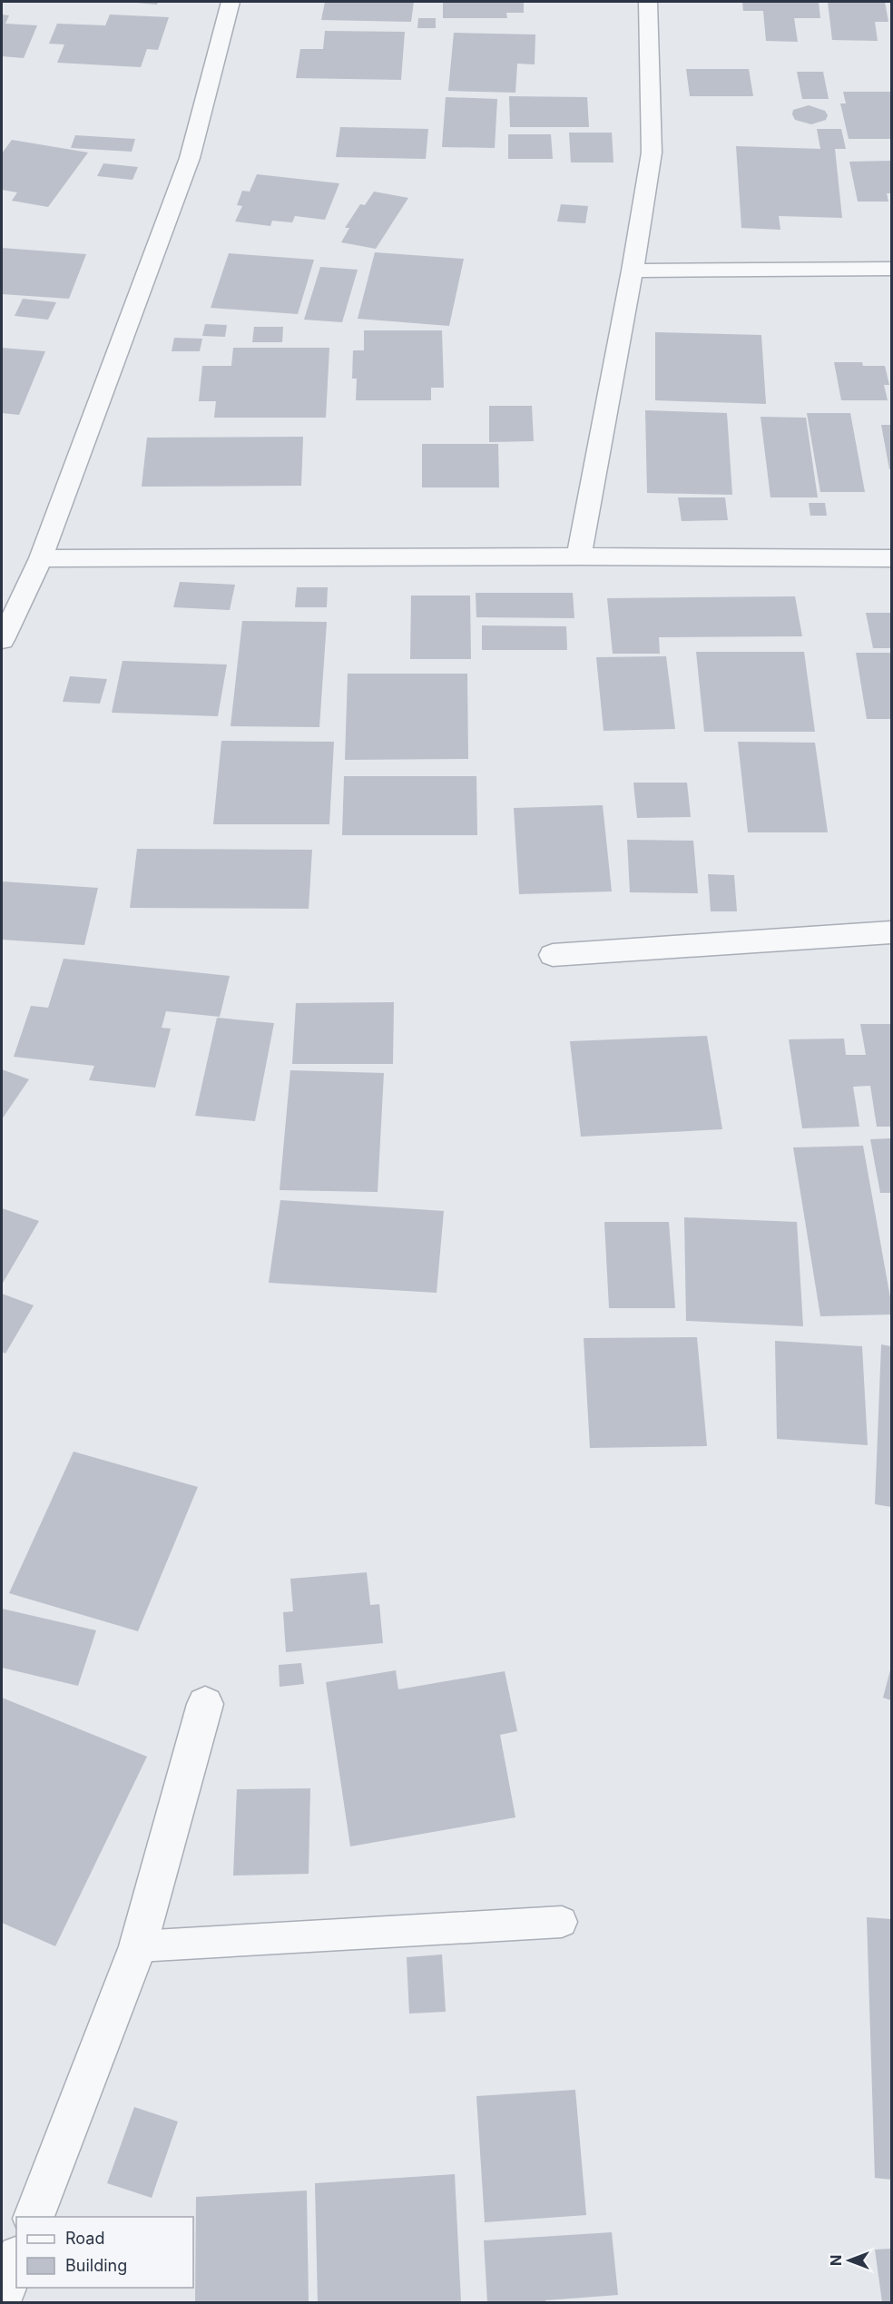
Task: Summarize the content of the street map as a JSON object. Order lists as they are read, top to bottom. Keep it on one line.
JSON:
{"legend":["Road","Building"],"north":"left"}
